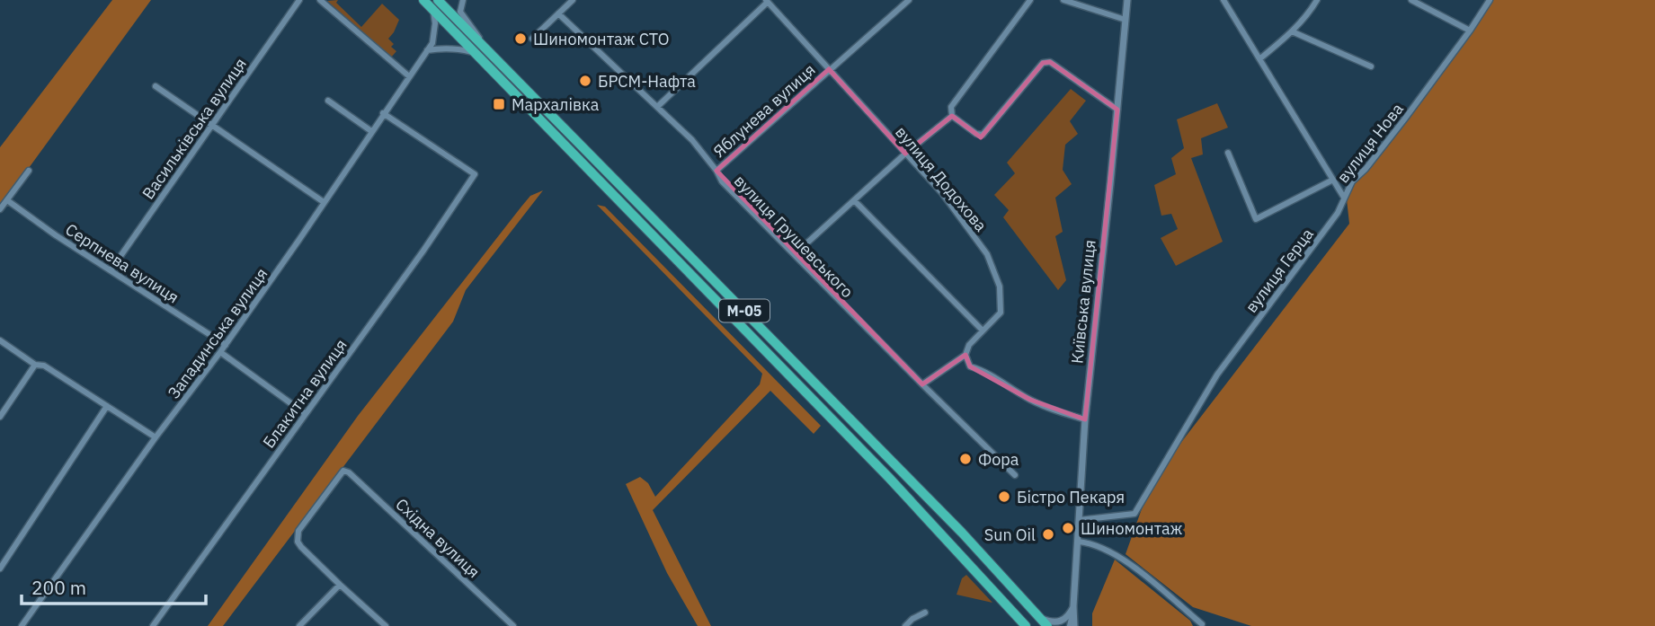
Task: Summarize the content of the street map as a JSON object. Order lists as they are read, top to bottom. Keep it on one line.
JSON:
{"streets":{"highway":["М-05"],"street":["Яблунева вулиця","Васильківська вулиця","вулиця Нова","вулиця Додохова","вулиця Грушевського","Серпнева вулиця","вулиця Герца","Київська вулиця","Западинська вулиця","Блакитна вулиця","Східна вулиця"]},"crossings":[["Яблунева вулиця","вулиця Додохова"],["Яблунева вулиця","вулиця Грушевського"],["Васильківська вулиця","Серпнева вулиця"],["вулиця Нова","вулиця Герца"],["Серпнева вулиця","Западинська вулиця"],["вулиця Герца","Київська вулиця"],["Западинська вулиця","Блакитна вулиця"]],"places":{"other":["Шиномонтаж СТО","БРСМ-Нафта","Фора","Бістро Пекаря","Шиномонтаж","Sun Oil"],"transit":["Мархалівка"]},"scale_bar":"200 m"}
